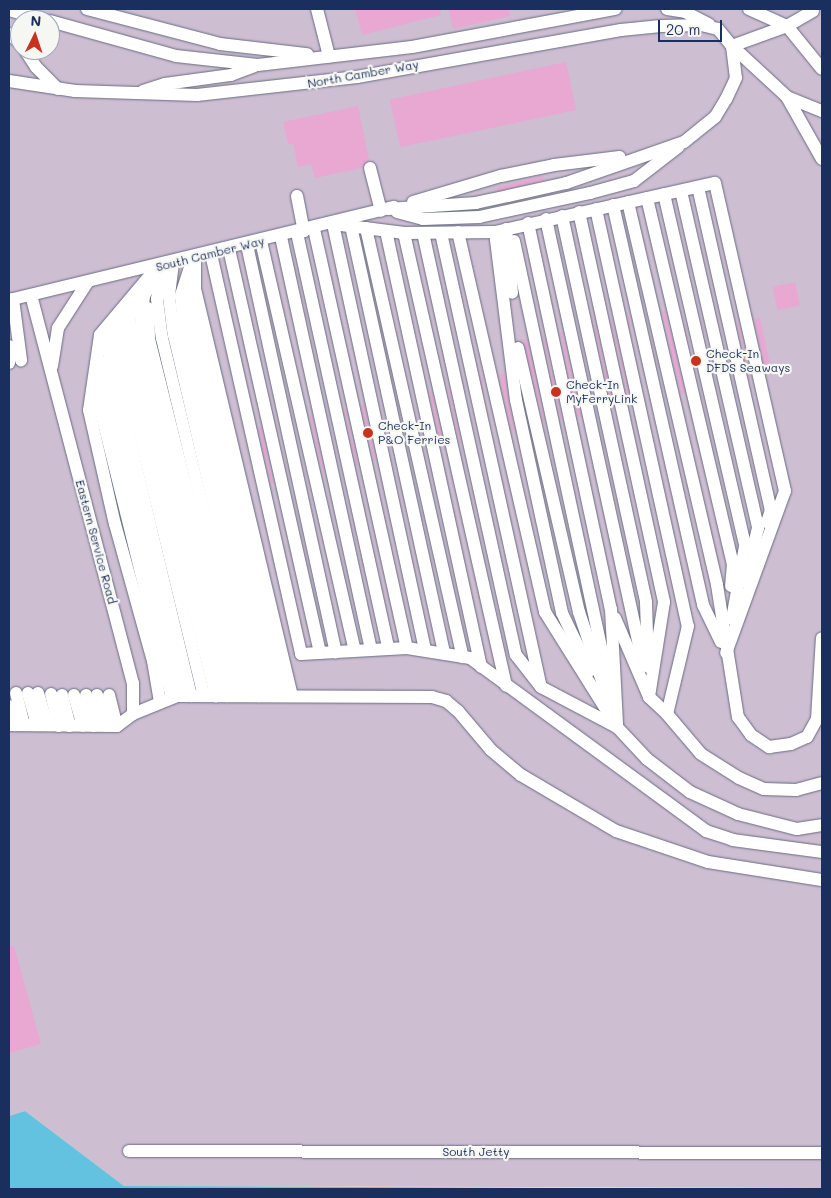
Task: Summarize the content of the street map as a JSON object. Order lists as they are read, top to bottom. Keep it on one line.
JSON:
{"streets":{"lane":["North Camber Way","South Camber Way","Eastern Service Road","South Jetty"]},"crossings":[["South Camber Way","Eastern Service Road"]],"places":["Check-In DFDS Seaways","Check-In MyFerryLink","Check-In P&O Ferries"],"scale_bar":"20 m","north":"top"}
